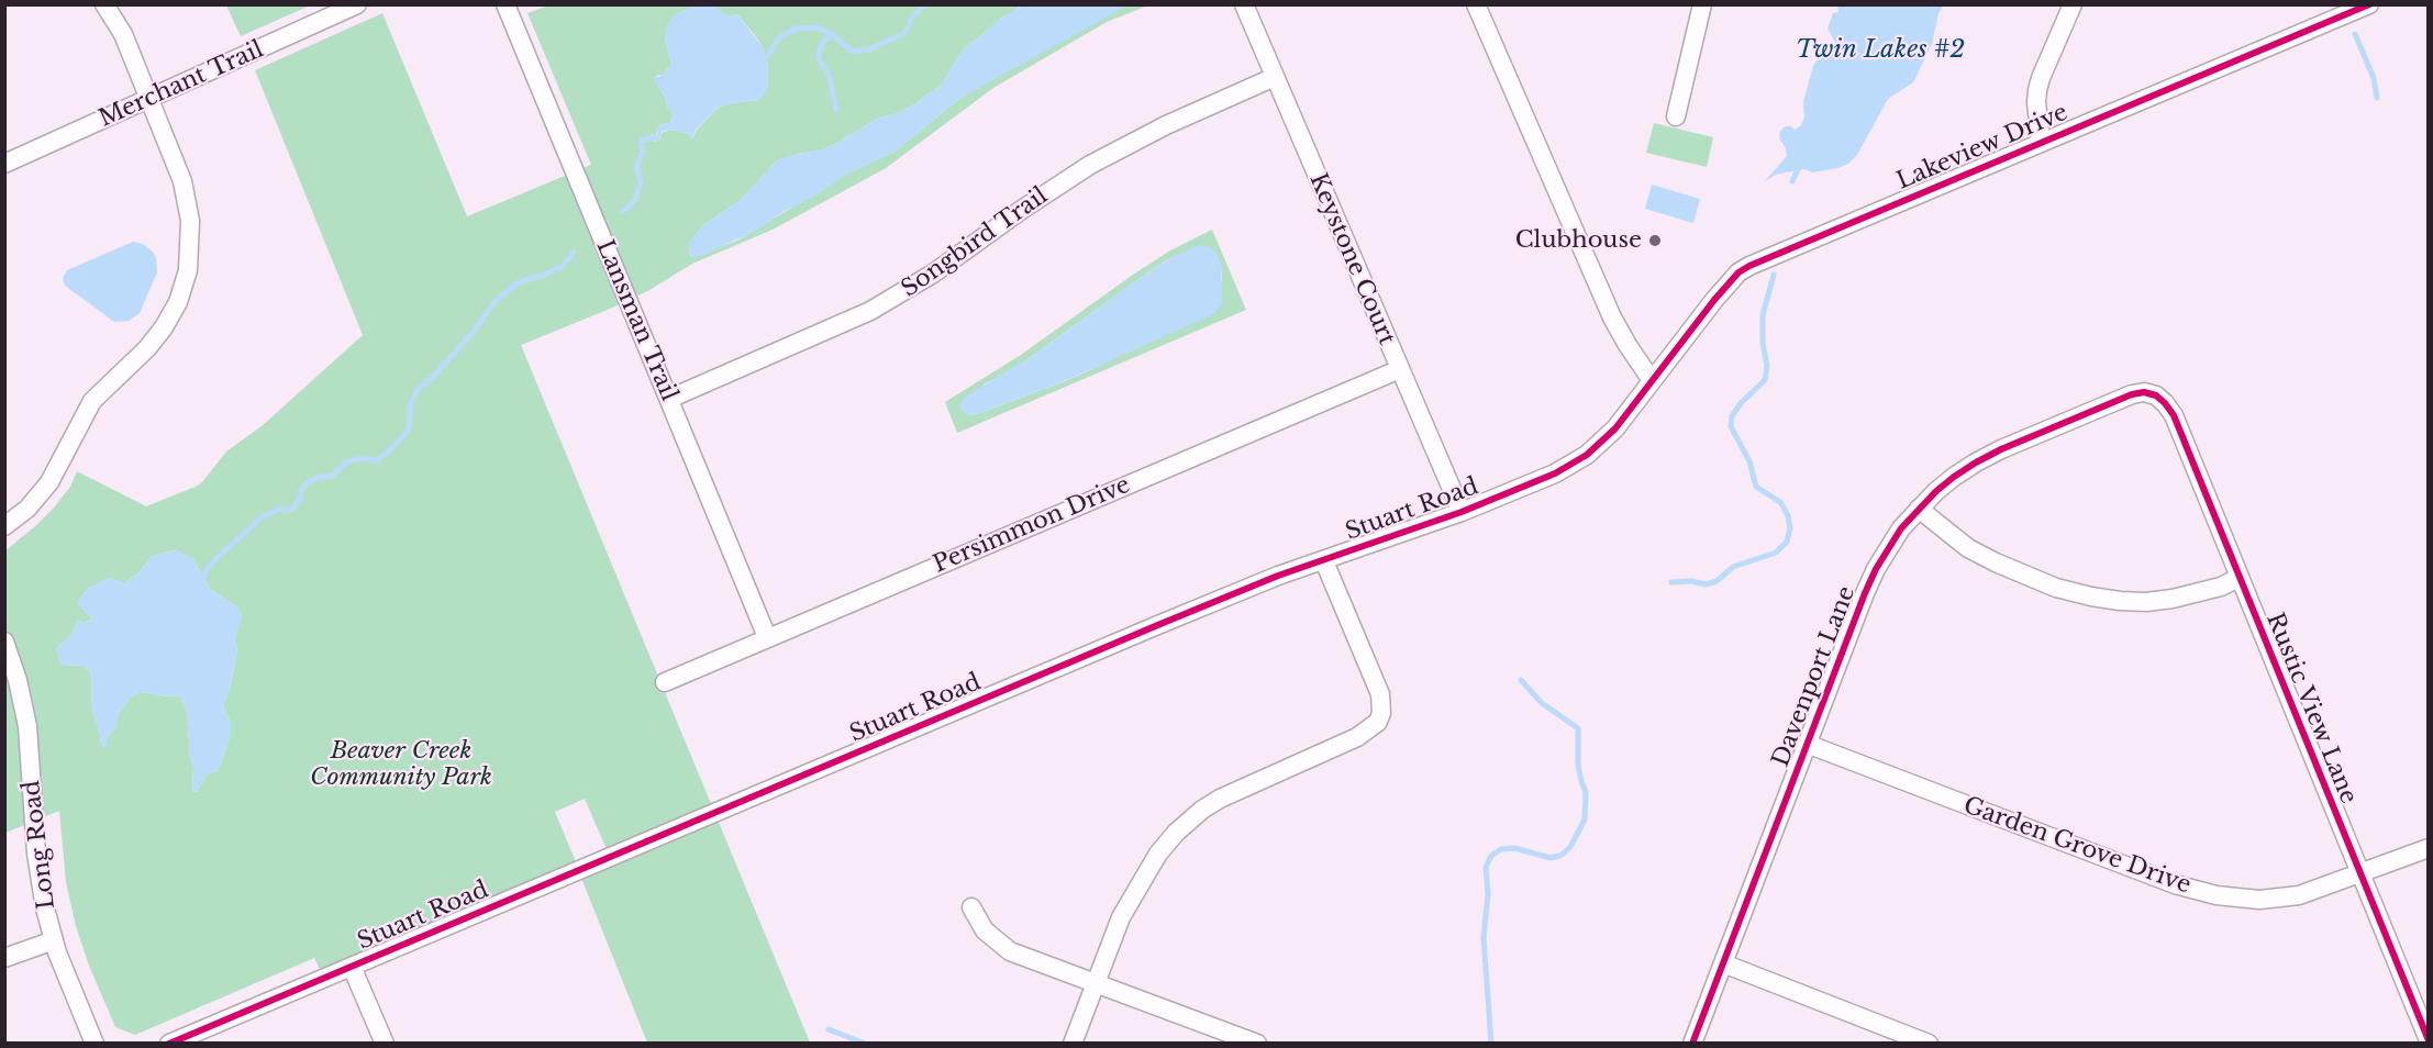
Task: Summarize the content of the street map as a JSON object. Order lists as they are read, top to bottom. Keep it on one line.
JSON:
{"streets":{"street":["Merchant Trail","Lakeview Drive","Songbird Trail","Keystone Court","Lansman Trail","Stuart Road","Persimmon Drive","Davenport Lane","Rustic View Lane","Long Road","Garden Grove Drive"]},"crossings":[["Lakeview Drive","Stuart Road"],["Songbird Trail","Keystone Court"],["Songbird Trail","Lansman Trail"],["Keystone Court","Stuart Road"],["Keystone Court","Persimmon Drive"],["Lansman Trail","Persimmon Drive"],["Davenport Lane","Rustic View Lane"],["Davenport Lane","Garden Grove Drive"],["Rustic View Lane","Garden Grove Drive"]],"water":["Twin Lakes #2"],"parks":["Beaver Creek Community Park"],"places":["Clubhouse"]}
